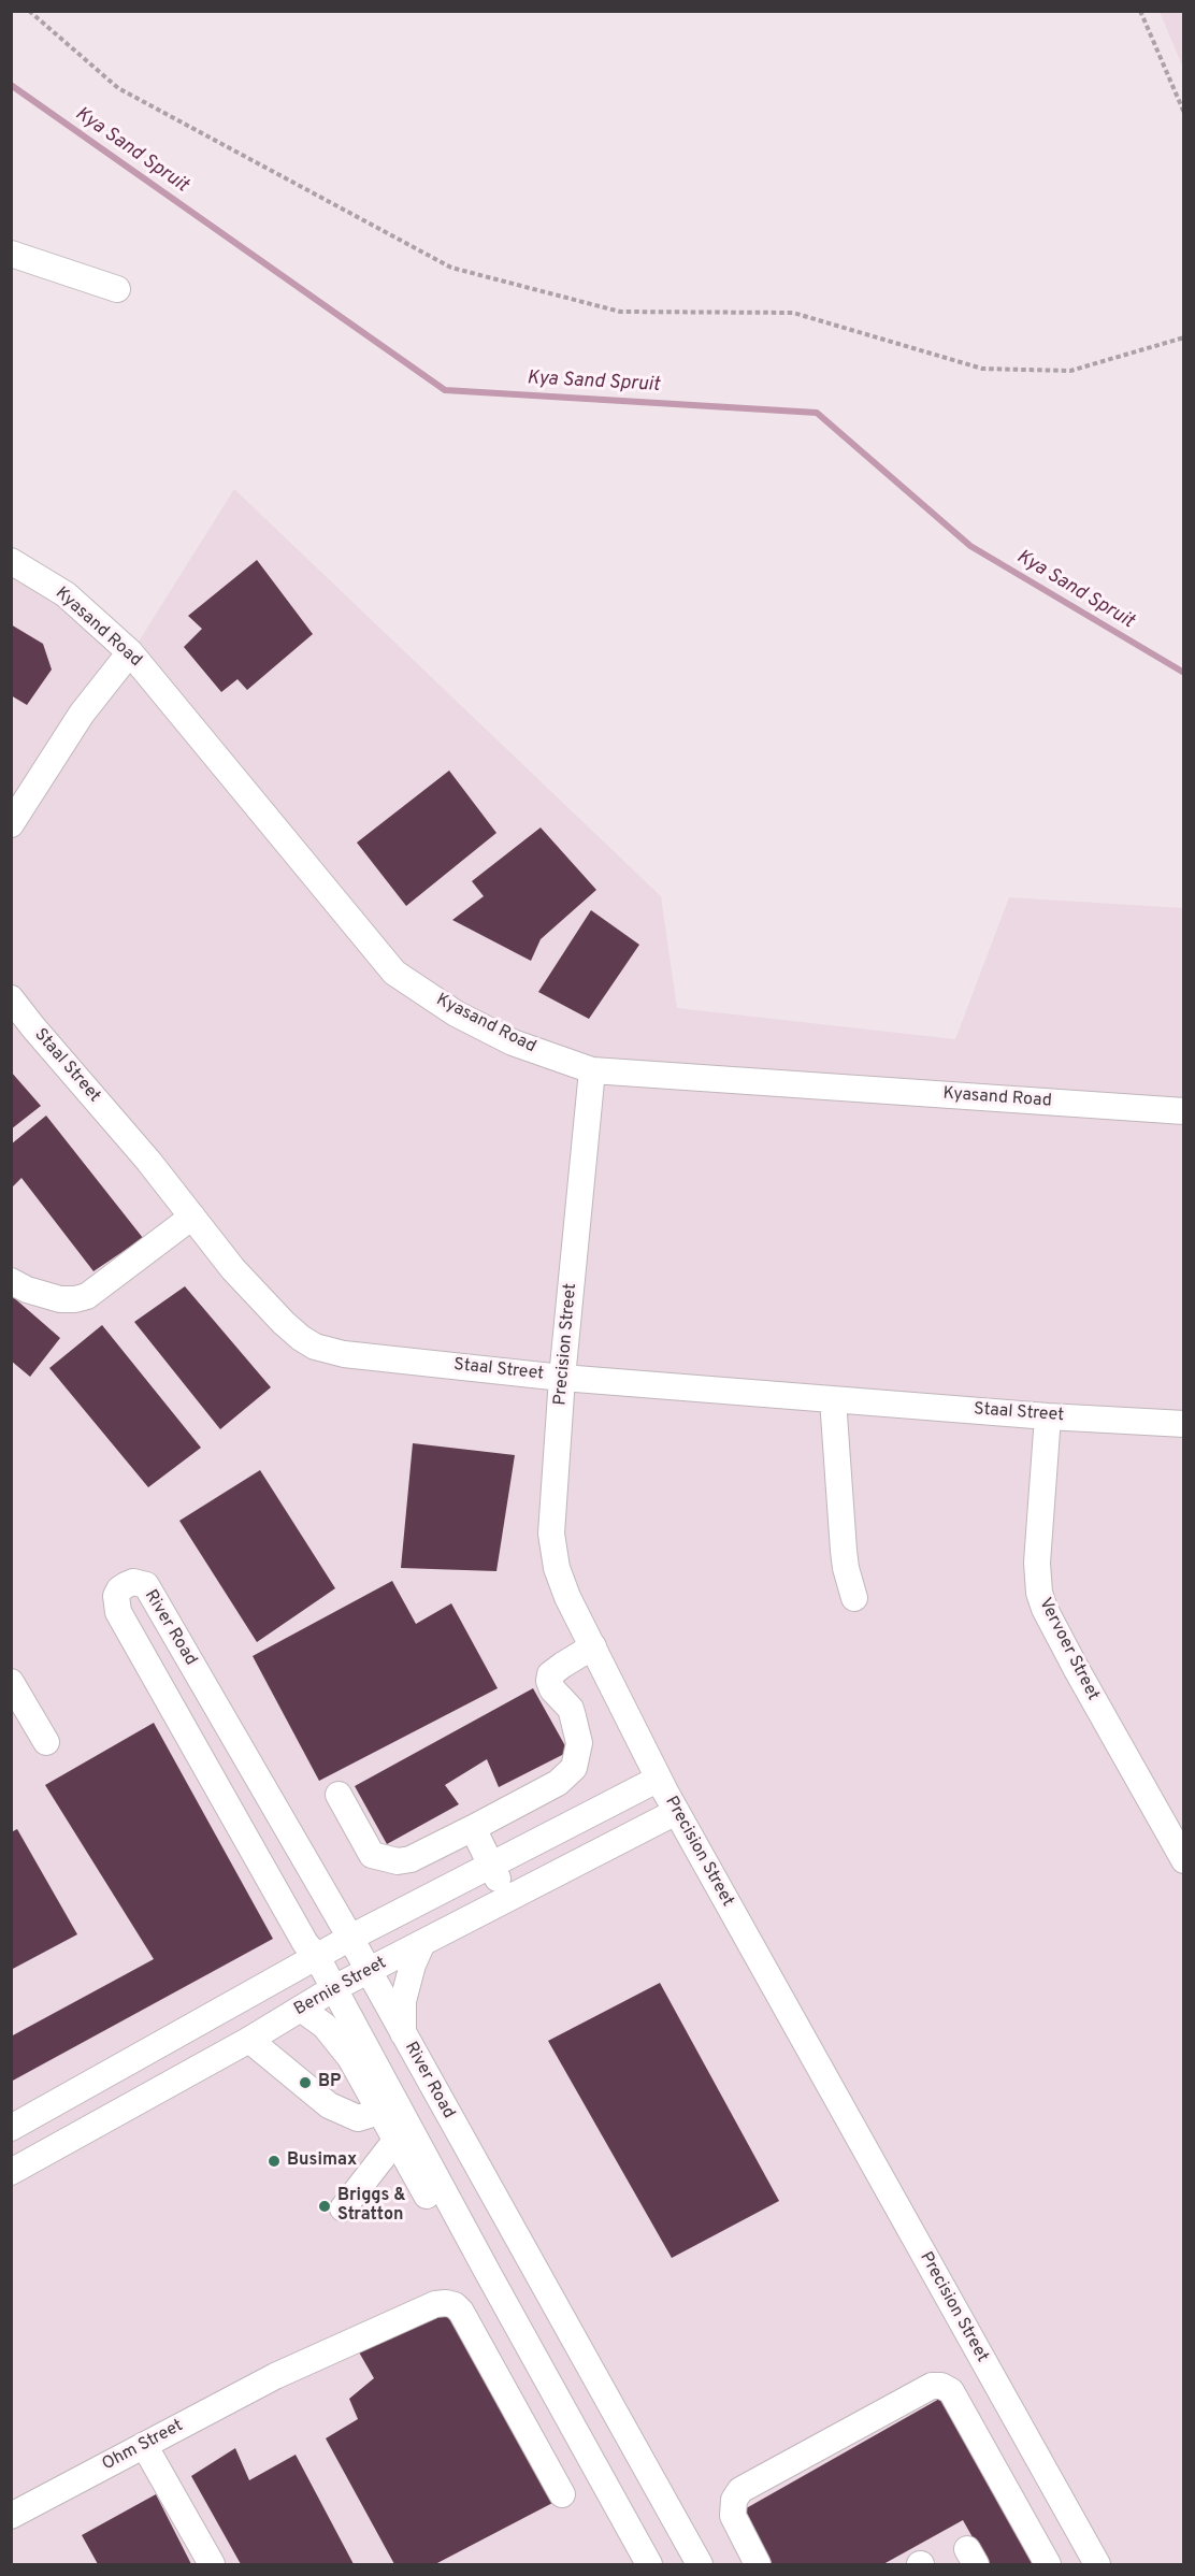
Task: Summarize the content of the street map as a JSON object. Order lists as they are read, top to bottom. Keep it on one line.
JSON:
{"streets":{"street":["Kyasand Road","Staal Street","Precision Street","River Road","Vervoer Street","Bernie Street","Ohm Street"]},"crossings":[["Kyasand Road","Precision Street"],["Staal Street","Precision Street"],["Staal Street","Vervoer Street"],["Precision Street","Bernie Street"],["River Road","Bernie Street"]],"water":["Kya Sand Spruit"],"places":["BP","Busimax","Briggs & Stratton"]}
